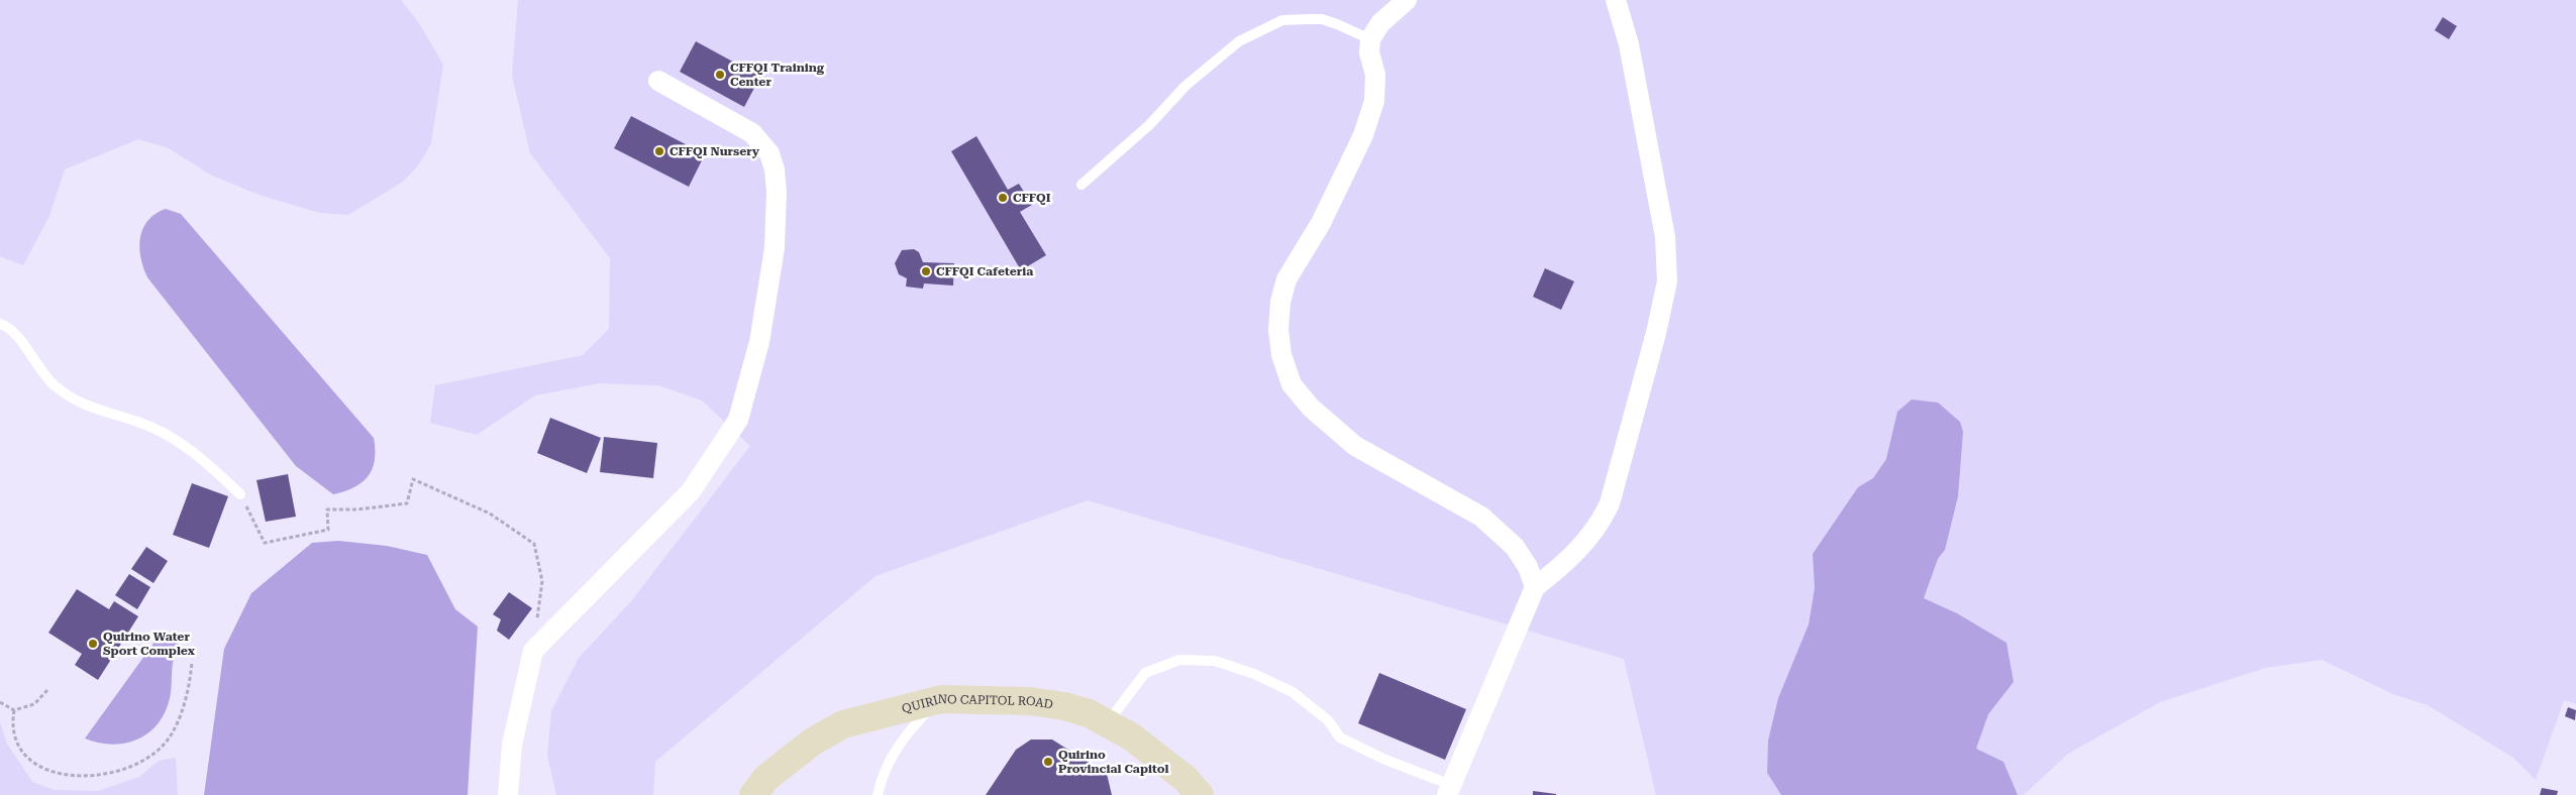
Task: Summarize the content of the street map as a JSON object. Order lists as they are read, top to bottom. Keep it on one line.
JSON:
{"streets":{"street":["QUIRINO CAPITOL ROAD"]},"places":["CFFQI Training Center","CFFQI Nursery","CFFQI","CFFQI Cafeteria","Quirino Water Sport Complex","Quirino Provincial Capitol"]}
